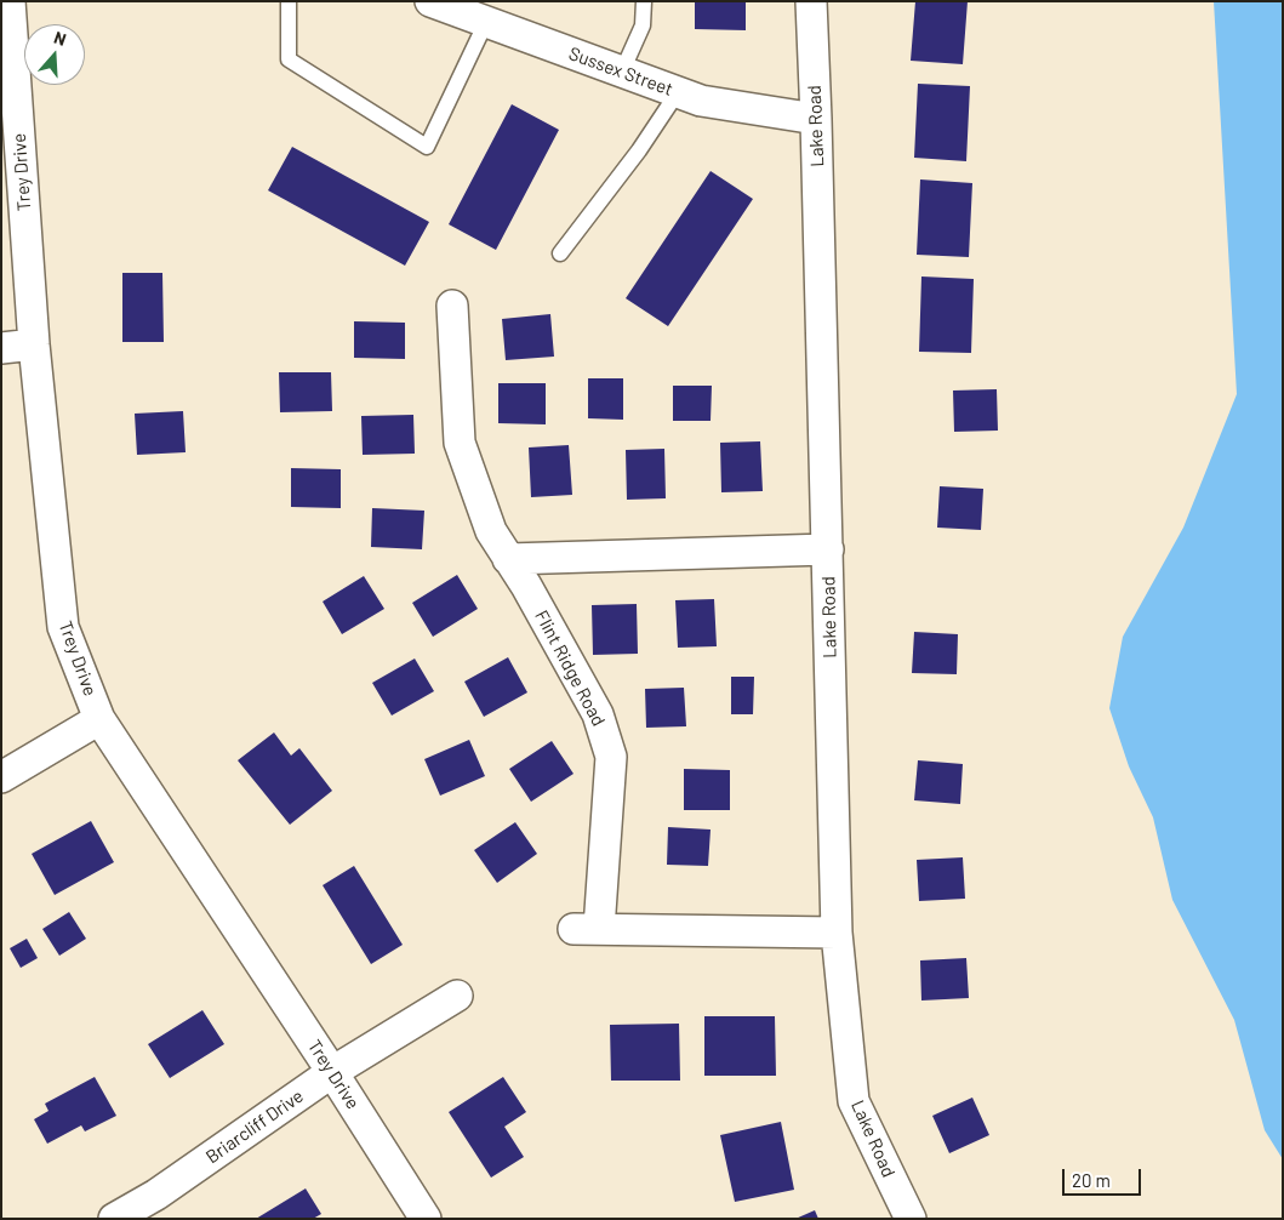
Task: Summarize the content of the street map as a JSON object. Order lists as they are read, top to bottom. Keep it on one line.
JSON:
{"streets":{"street":["Sussex Street","Lake Road","Trey Drive","Flint Ridge Road","Briarcliff Drive"]},"crossings":[["Sussex Street","Lake Road"],["Lake Road","Flint Ridge Road"],["Trey Drive","Briarcliff Drive"]],"scale_bar":"20 m","north":"top"}
